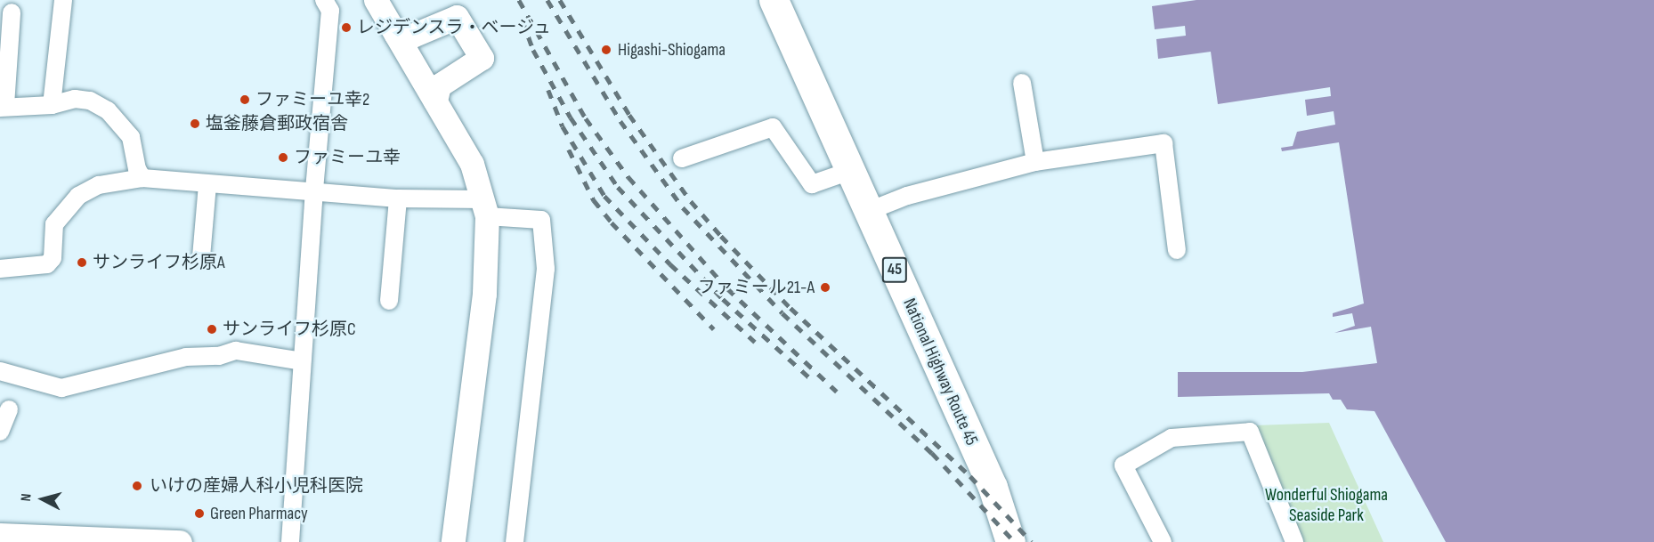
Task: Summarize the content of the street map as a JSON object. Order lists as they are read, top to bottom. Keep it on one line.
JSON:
{"streets":{"highway":["45","National Highway Route 45"]},"parks":["Wonderful Shiogama Seaside Park"],"places":["レジデンスラ・ベージュ","Higashi-Shiogama","ファミーユ幸2","塩釜藤倉郵政宿舎","ファミーユ幸","サンライフ杉原A","ファミール21-A","サンライフ杉原C","いけの産婦人科小児科医院","Green Pharmacy"],"north":"left"}
